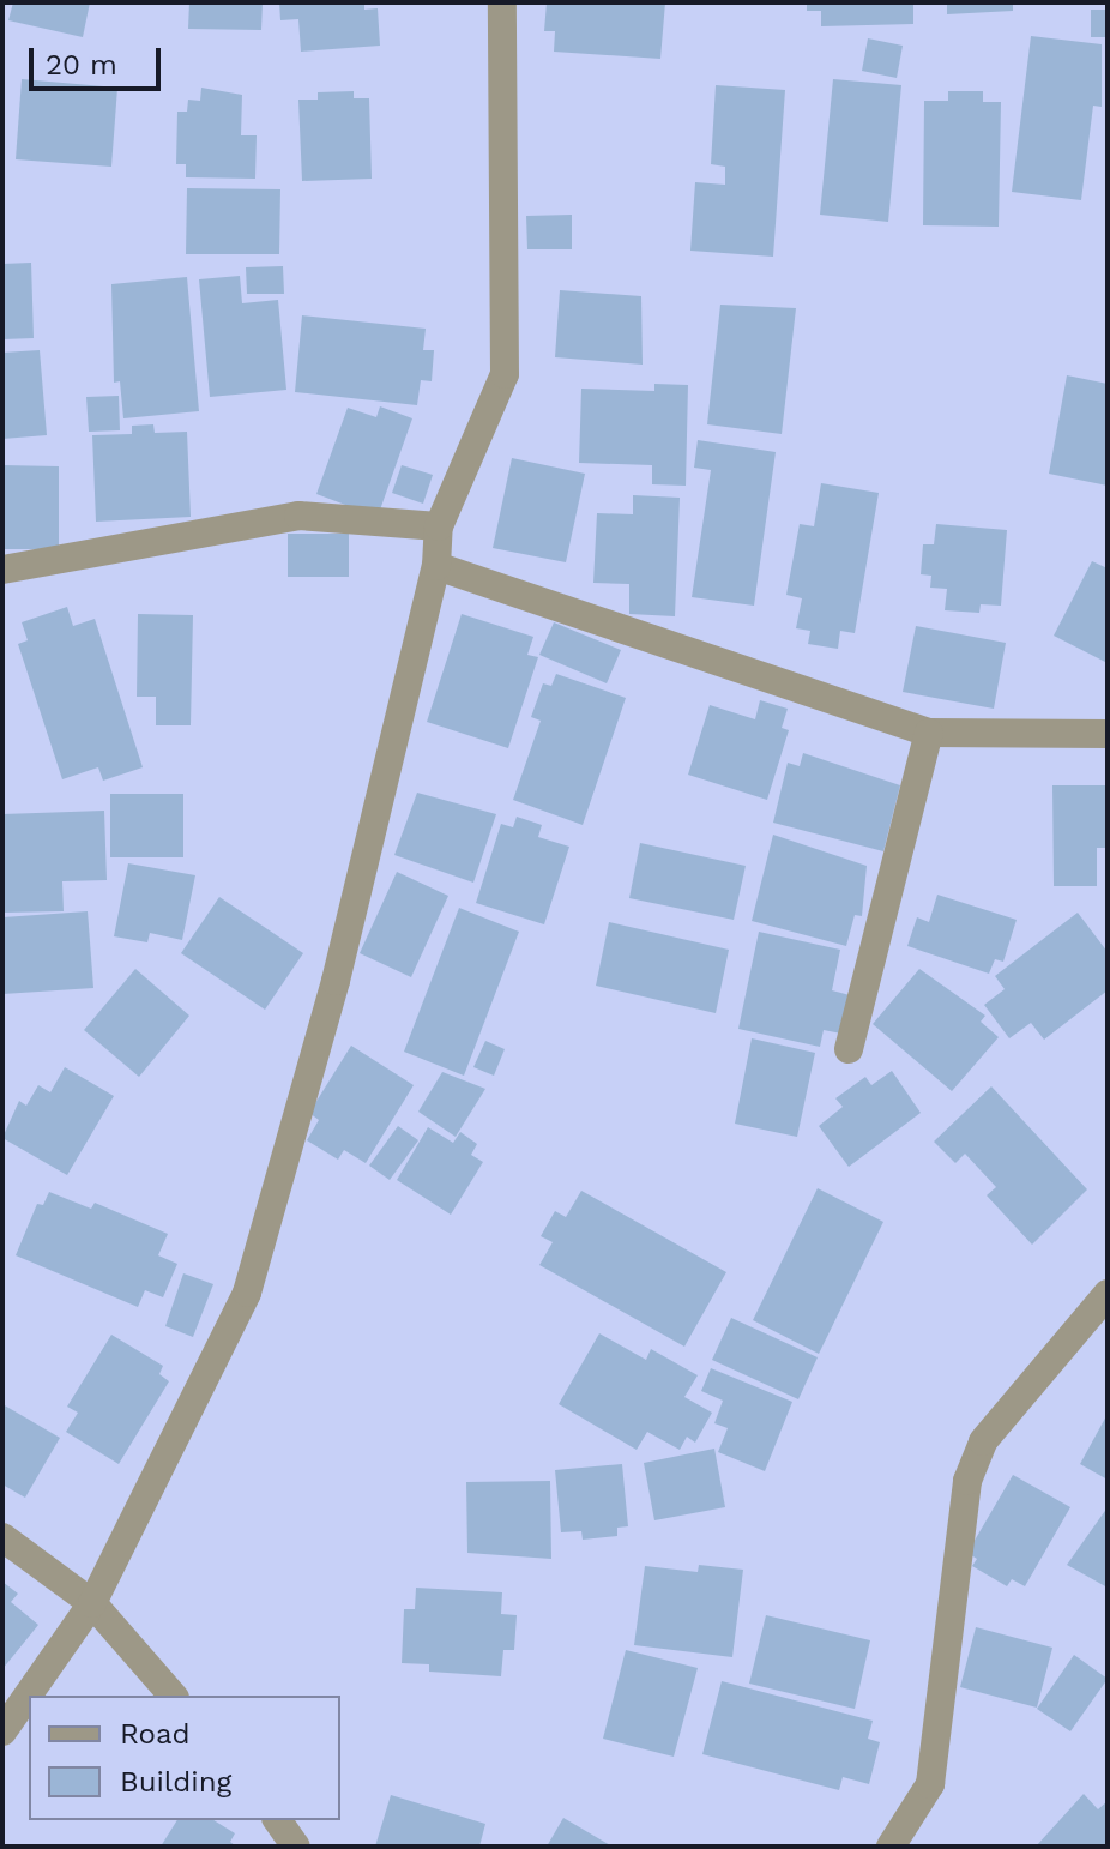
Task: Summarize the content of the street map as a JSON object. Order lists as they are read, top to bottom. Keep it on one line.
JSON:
{"legend":["Road","Building"],"scale_bar":"20 m"}
